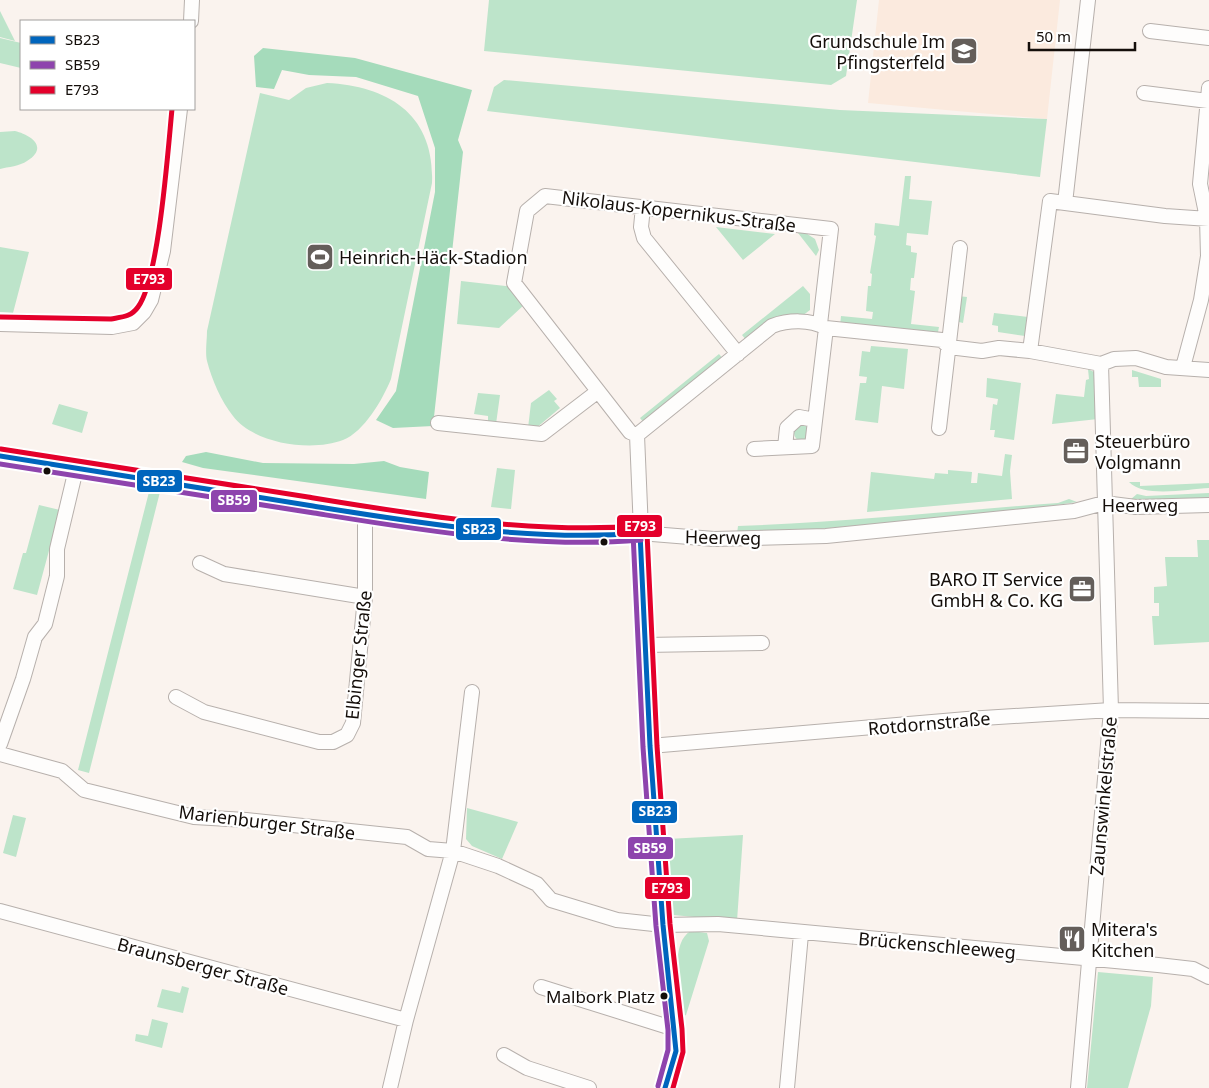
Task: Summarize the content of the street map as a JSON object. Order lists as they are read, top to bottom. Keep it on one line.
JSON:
{"streets":{"street":["Nikolaus-Kopernikus-Straße","Heerweg","Elbinger Straße","Rotdornstraße","Zaunswinkelstraße","Marienburger Straße","Brückenschleeweg","Braunsberger Straße"]},"crossings":[["Heerweg","Elbinger Straße"],["Heerweg","Zaunswinkelstraße"],["Rotdornstraße","Zaunswinkelstraße"],["Zaunswinkelstraße","Brückenschleeweg"],["Marienburger Straße","Brückenschleeweg"]],"places":{"school or university":["Grundschule Im Pfingsterfeld"],"sports":["Heinrich-Häck-Stadion"],"office":["Steuerbüro Volgmann","BARO IT Service GmbH & Co. KG"],"restaurant":["Mitera's Kitchen"],"other":["Malbork Platz"]},"lines":["transit line E793","transit line SB23","transit line SB59"],"legend":["SB23","SB59","E793"],"scale_bar":"50 m"}
